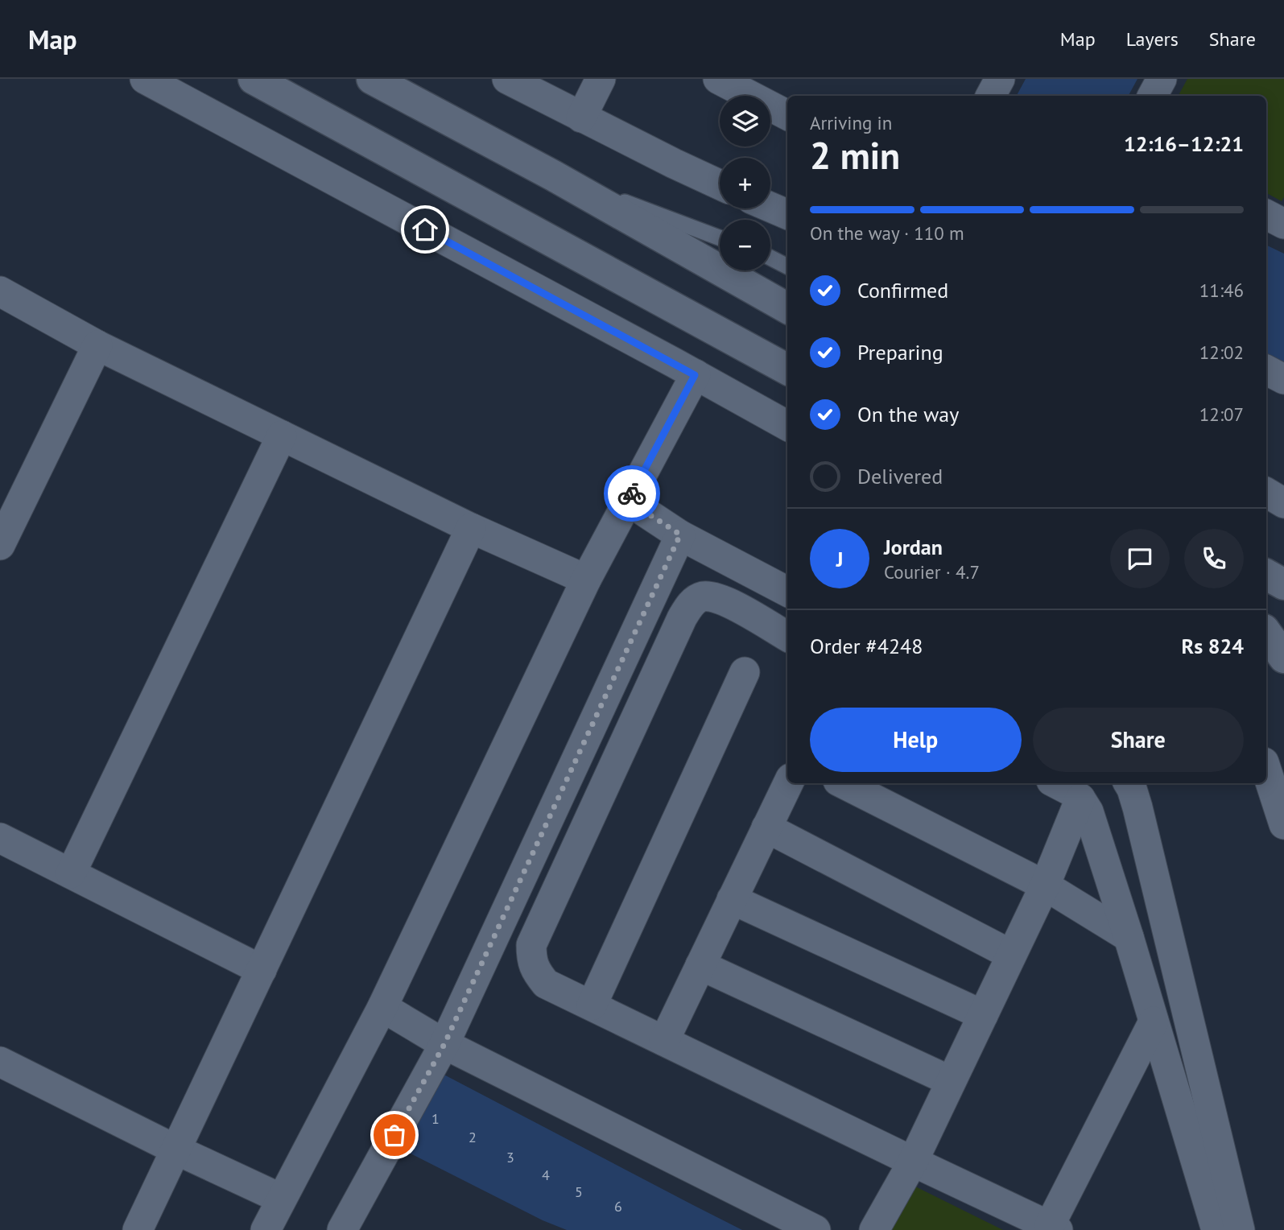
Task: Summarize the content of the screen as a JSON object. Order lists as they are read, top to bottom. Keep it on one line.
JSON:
{"house_numbers":["1","2","3","4","5","6"],"page":{"header":"Map","nav":["Map","Layers","Share"],"map_buttons":["+","−"],"heading":["2 min","Arriving in","12:16–12:21"],"panel":["Jordan","Courier · 4.7","Order #4248","Rs 824"],"bar":"On the way · 110 m","list":[["Confirmed","11:46"],["Preparing","12:02"],["On the way","12:07"],"Delivered"],"round":"J","buttons":["Help","Share"]}}
